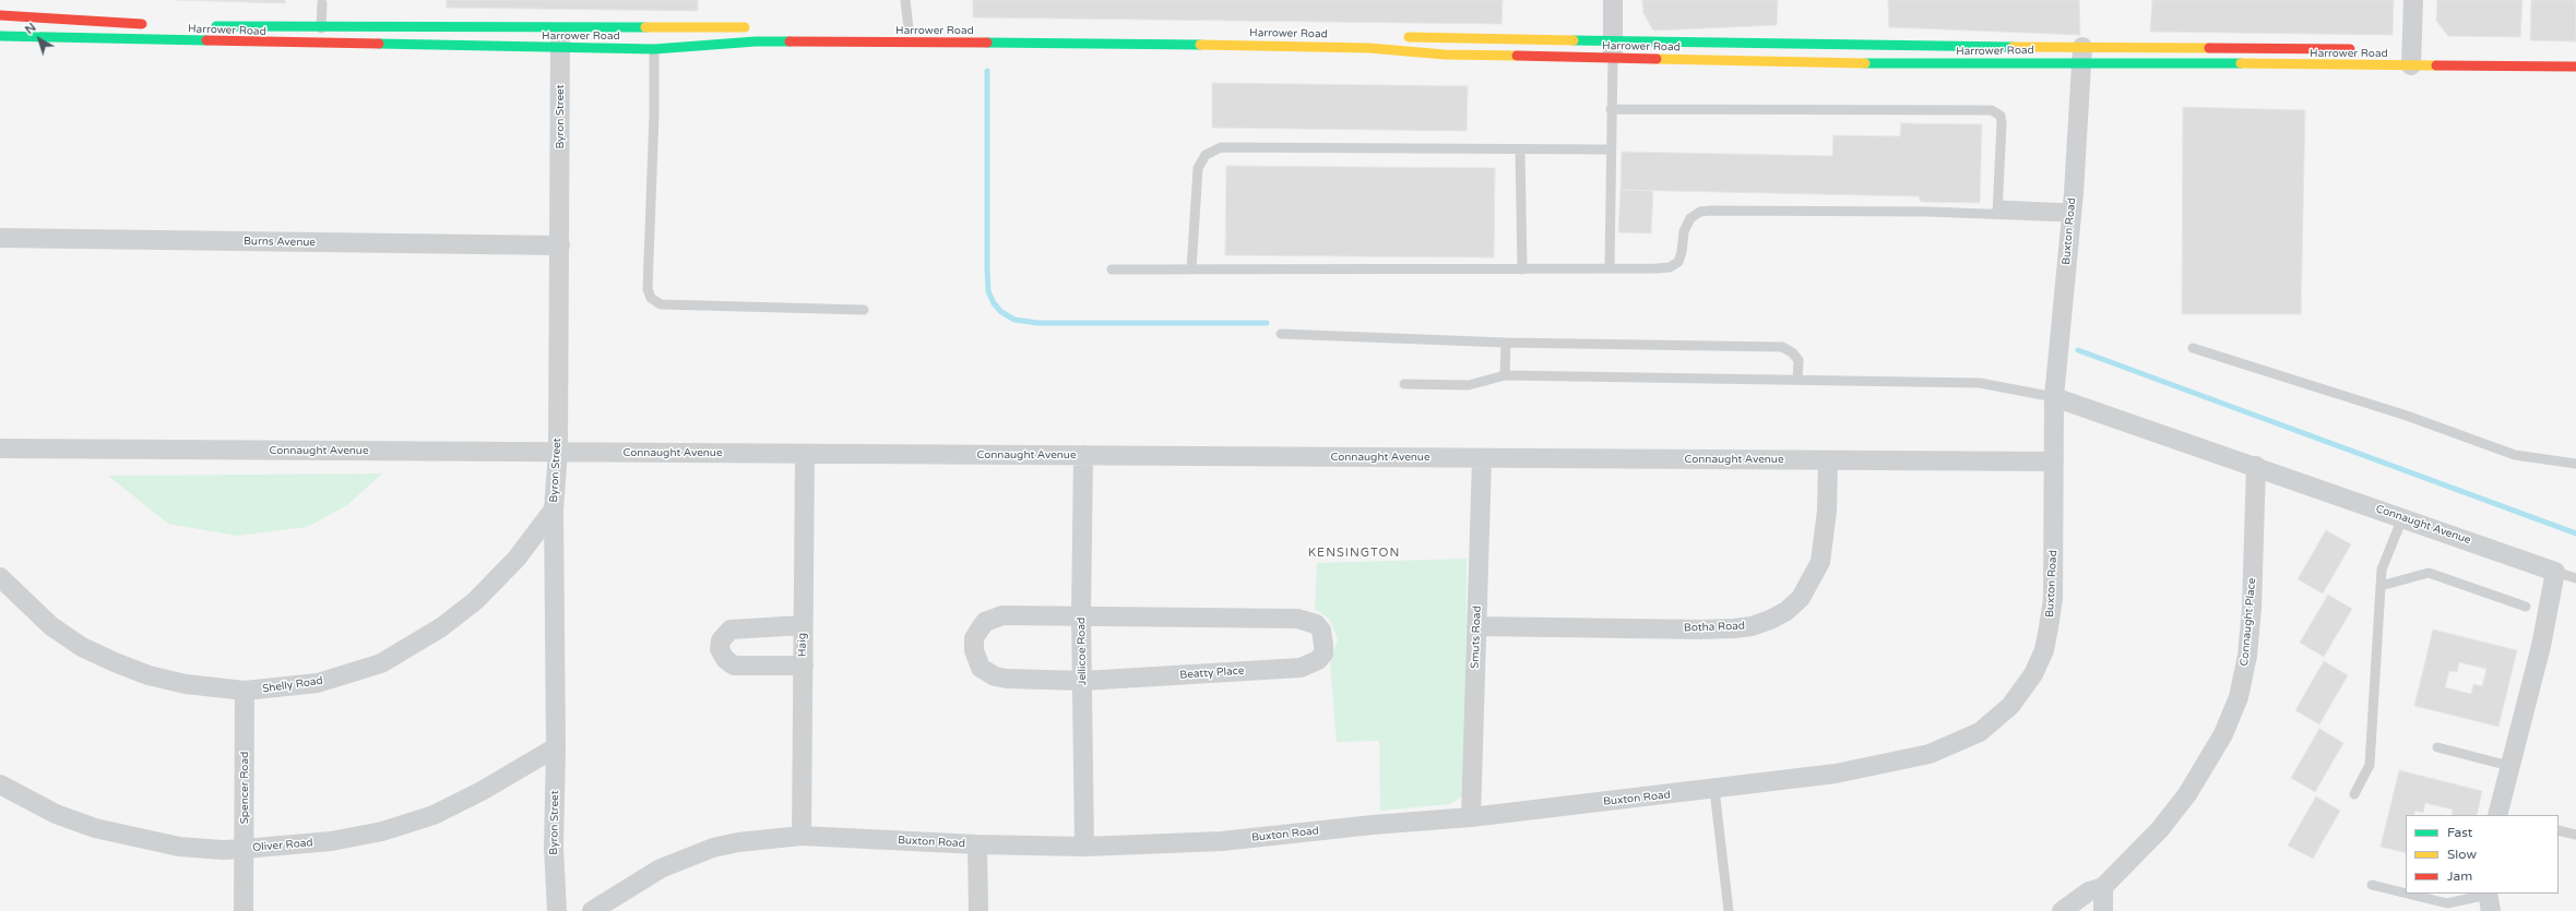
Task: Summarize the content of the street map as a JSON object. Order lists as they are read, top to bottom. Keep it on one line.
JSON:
{"streets":{"main road":["Harrower Road"],"street":["Byron Street","Buxton Road","Burns Avenue","Connaught Avenue","Connaught Place","Botha Road","Smuts Road","Haig","Jellicoe Road","Beatty Place","Shelly Road","Spencer Road","Oliver Road"]},"crossings":[["Harrower Road","Byron Street"],["Harrower Road","Buxton Road"],["Byron Street","Burns Avenue"],["Byron Street","Connaught Avenue"],["Byron Street","Shelly Road"],["Byron Street","Oliver Road"],["Buxton Road","Connaught Avenue"],["Buxton Road","Smuts Road"],["Buxton Road","Haig"],["Buxton Road","Jellicoe Road"],["Connaught Avenue","Connaught Place"],["Connaught Avenue","Botha Road"],["Connaught Avenue","Smuts Road"],["Connaught Avenue","Haig"],["Connaught Avenue","Jellicoe Road"],["Botha Road","Smuts Road"],["Jellicoe Road","Beatty Place"],["Shelly Road","Spencer Road"],["Spencer Road","Oliver Road"]],"districts":["KENSINGTON"],"legend":["Fast","Slow","Jam"],"north":"top left"}
